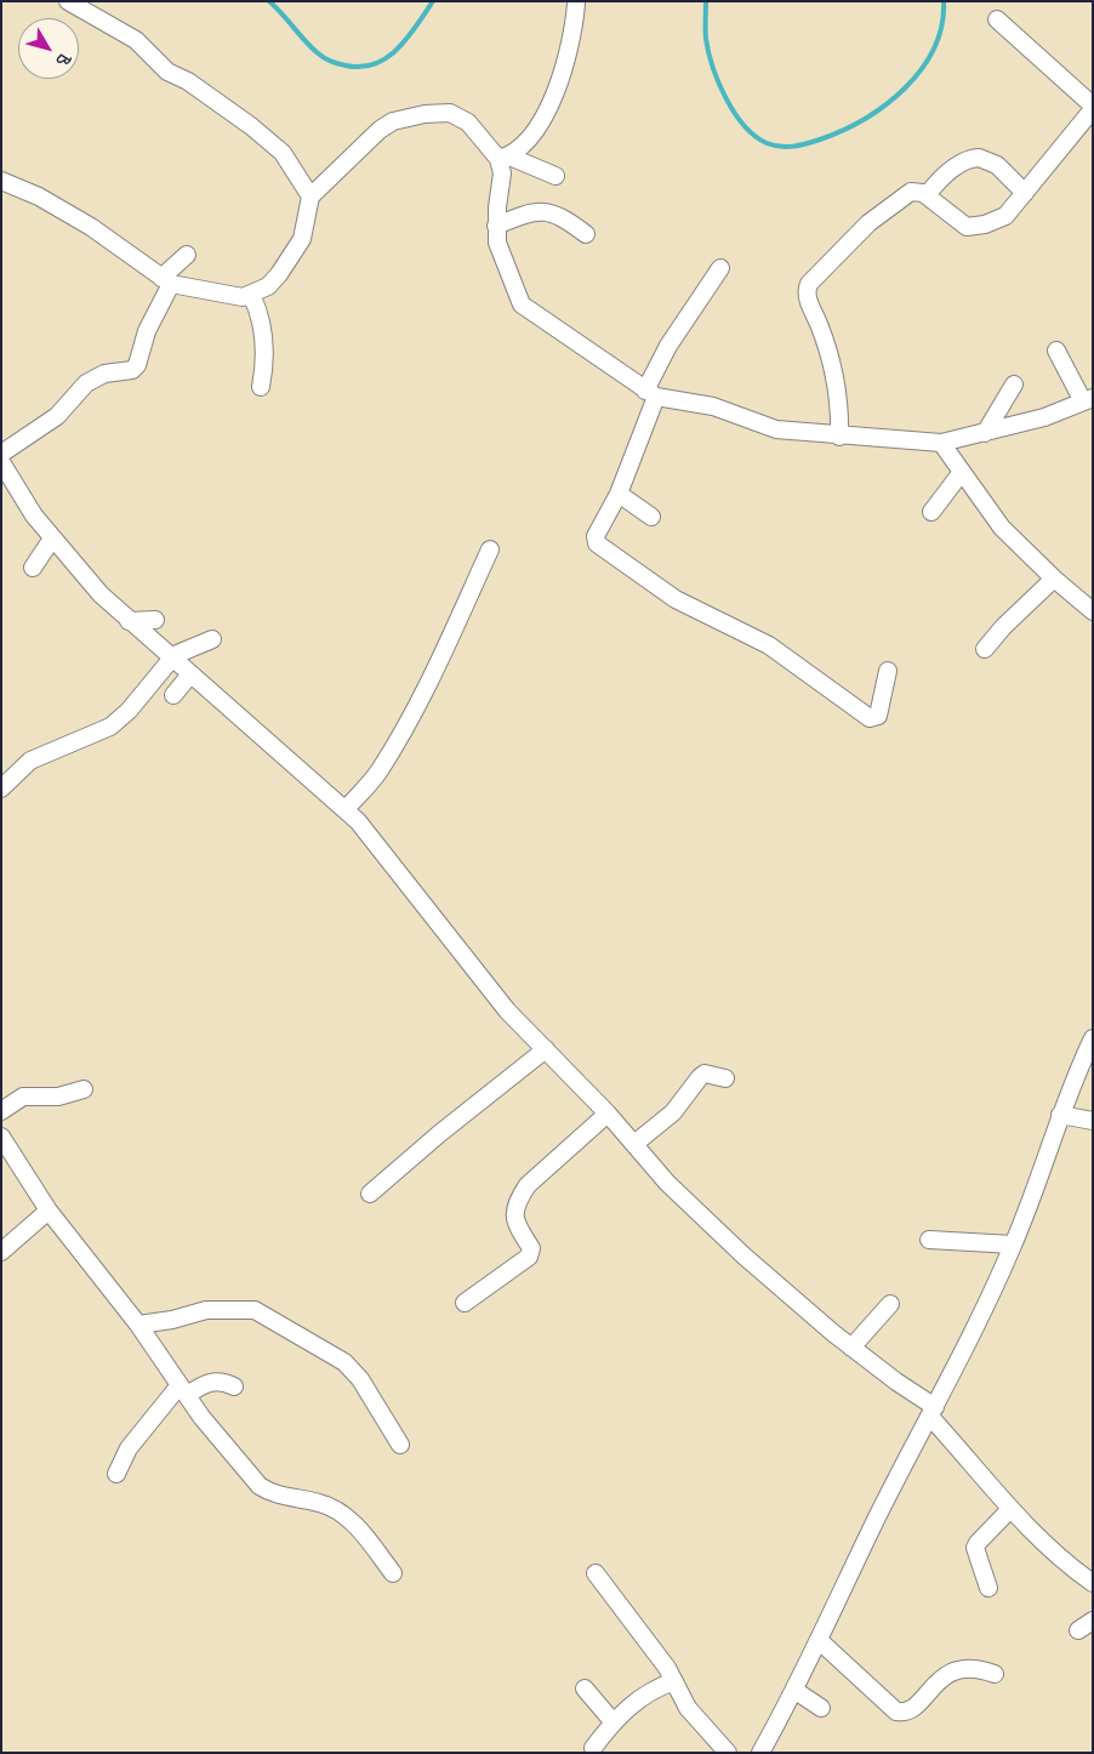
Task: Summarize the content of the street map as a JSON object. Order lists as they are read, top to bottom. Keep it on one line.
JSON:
{"north":"bottom right"}
